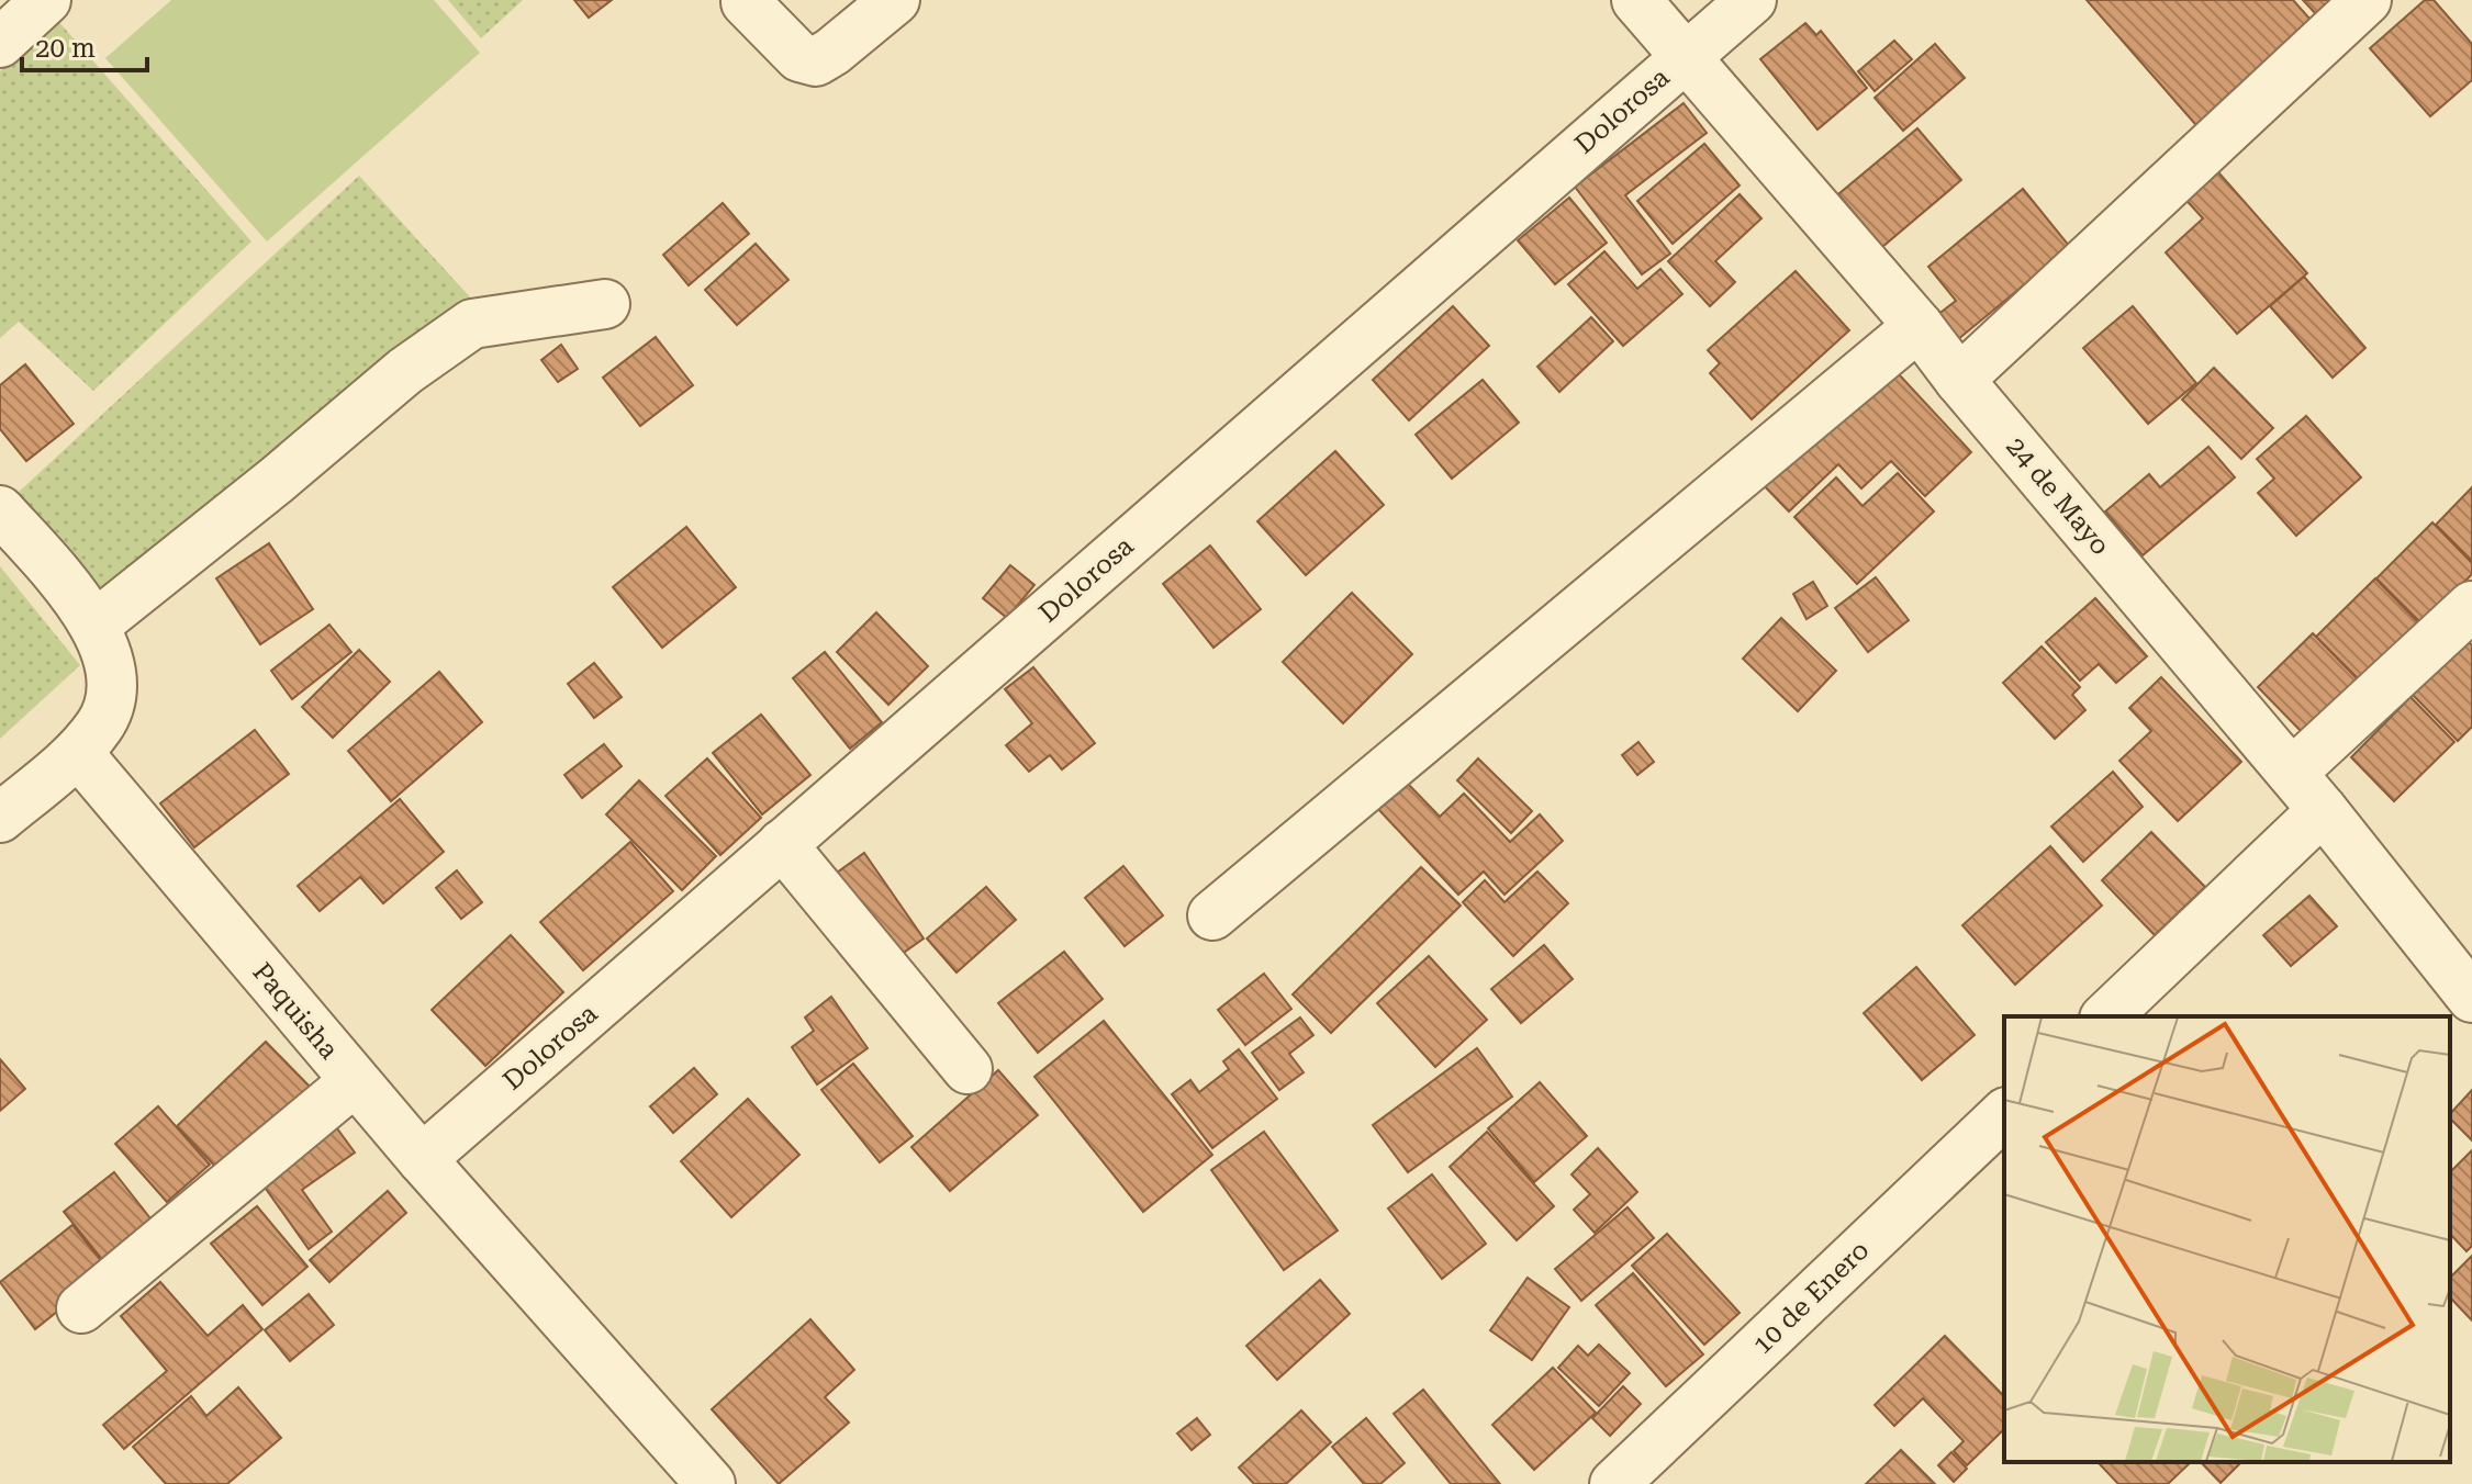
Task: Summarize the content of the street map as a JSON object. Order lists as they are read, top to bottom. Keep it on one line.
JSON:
{"streets":{"street":["Dolorosa","24 de Mayo","Paquisha","10 de Enero"]},"crossings":[["Dolorosa","24 de Mayo"],["Dolorosa","Paquisha"]],"scale_bar":"20 m"}
